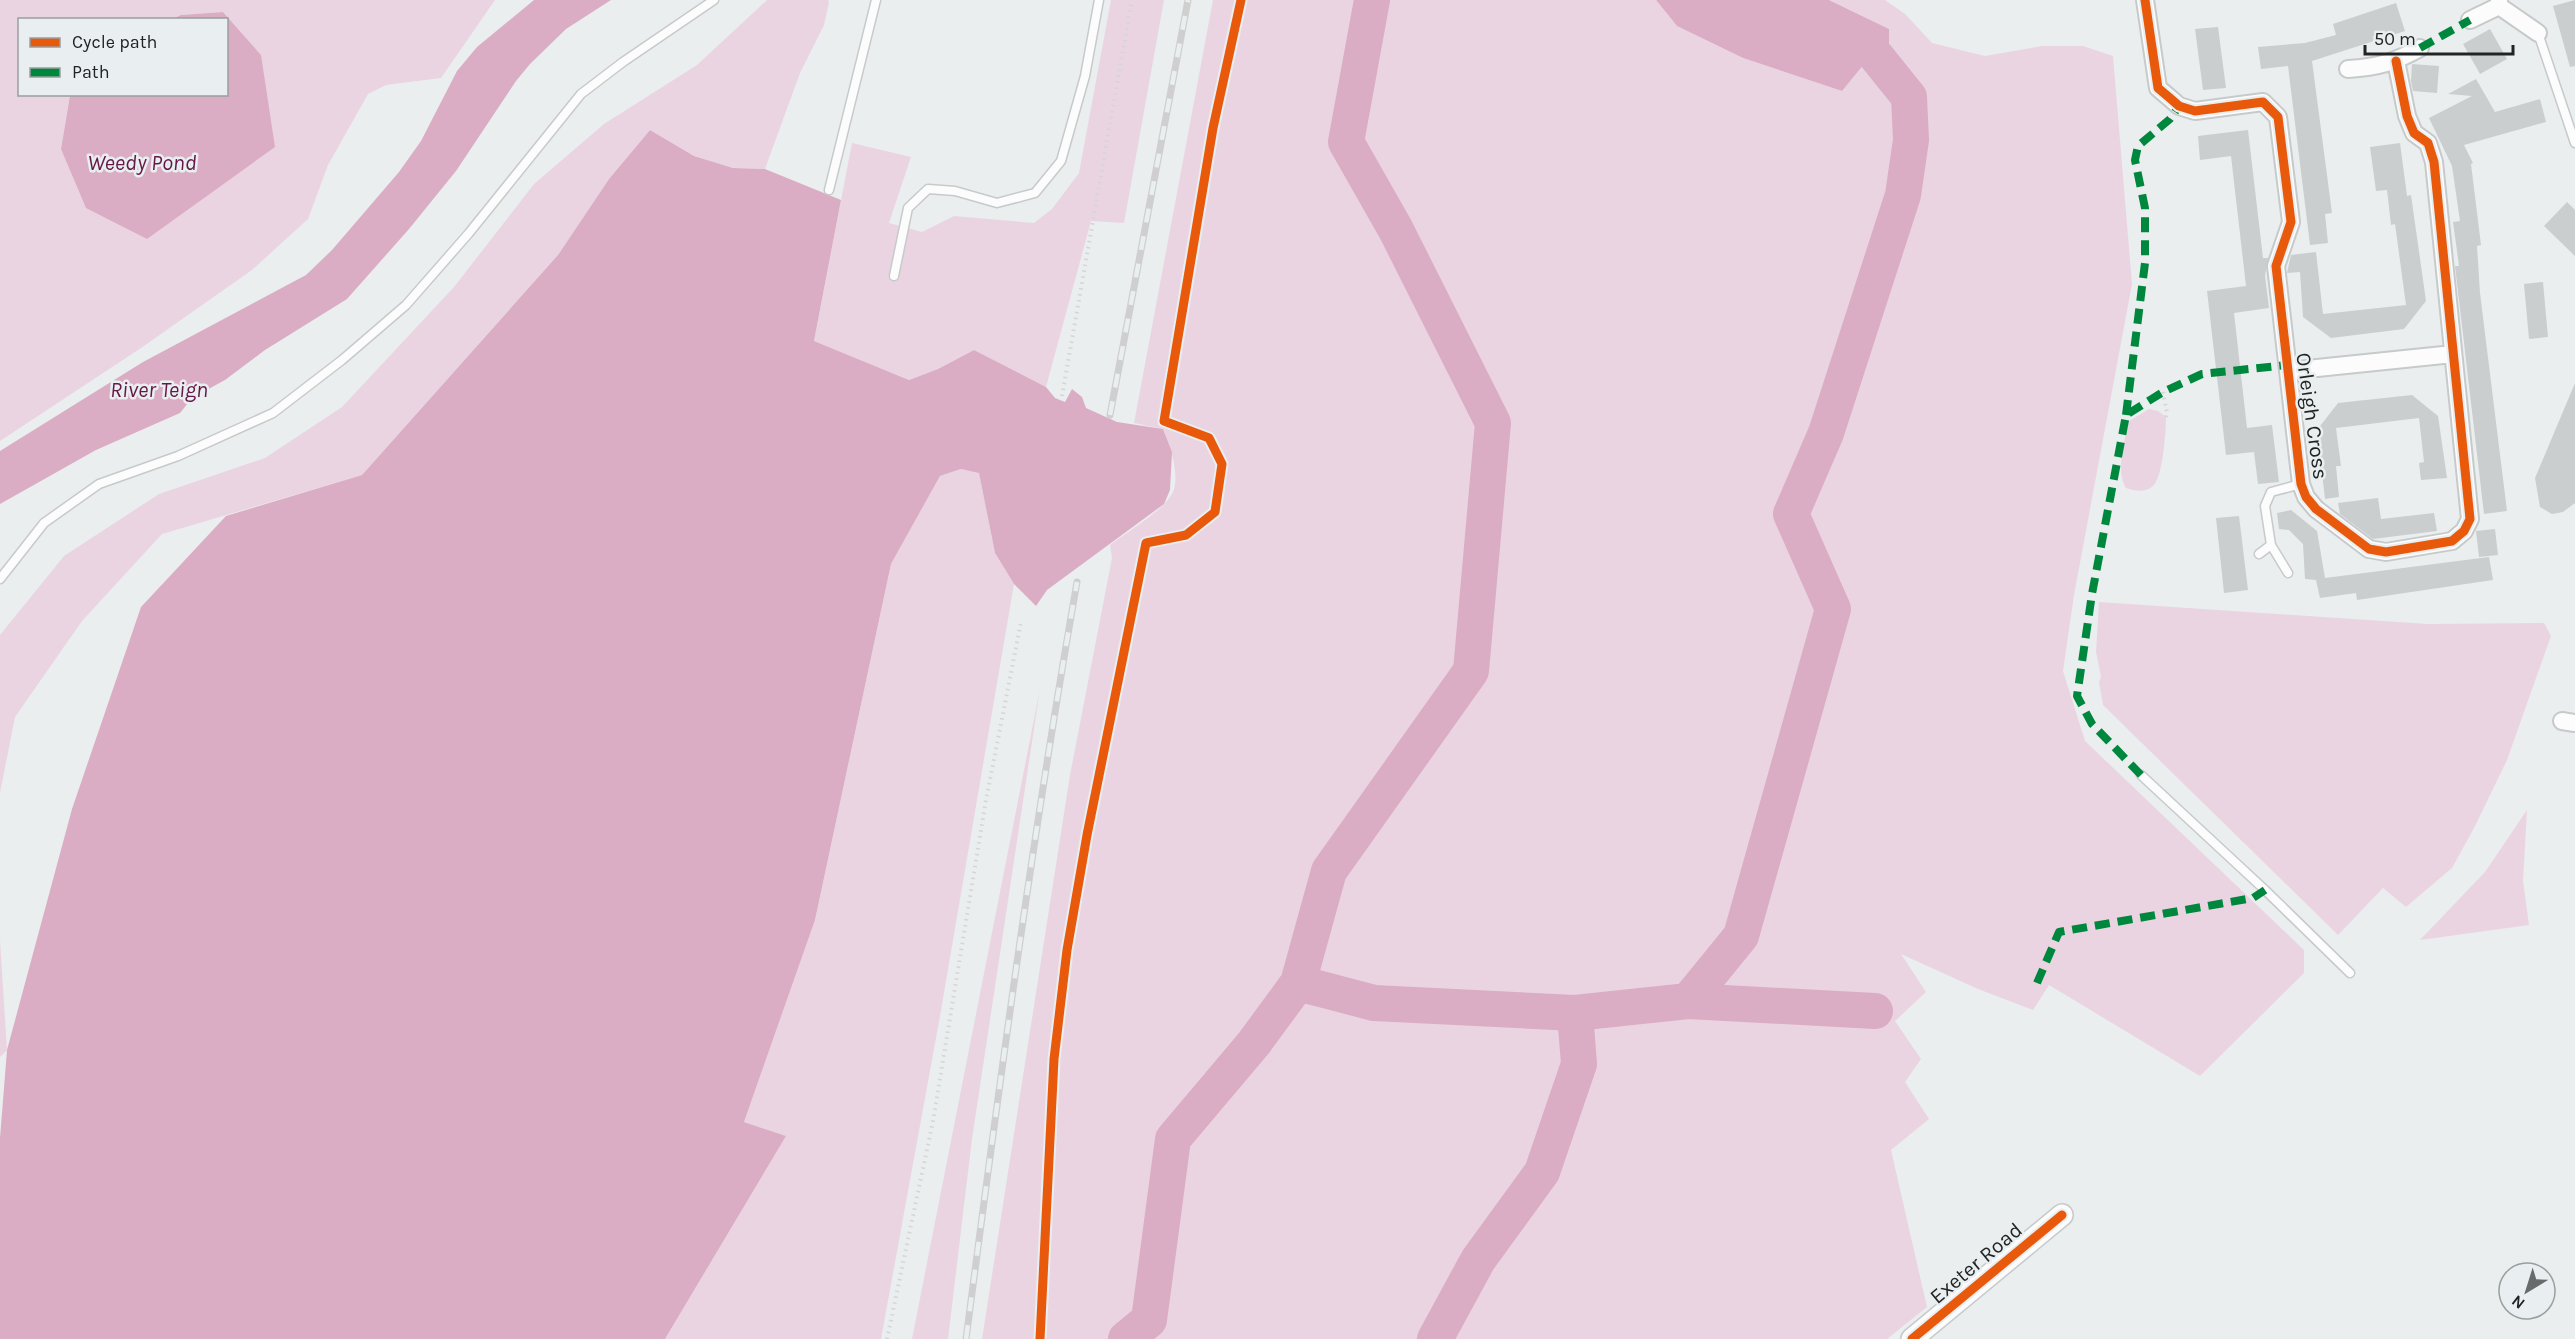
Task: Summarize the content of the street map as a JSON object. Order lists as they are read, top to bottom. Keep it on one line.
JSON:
{"streets":{"street":["Orleigh Cross","Exeter Road"]},"water":["Weedy Pond","River Teign"],"legend":["Cycle path","Path"],"scale_bar":"50 m","north":"bottom left"}
